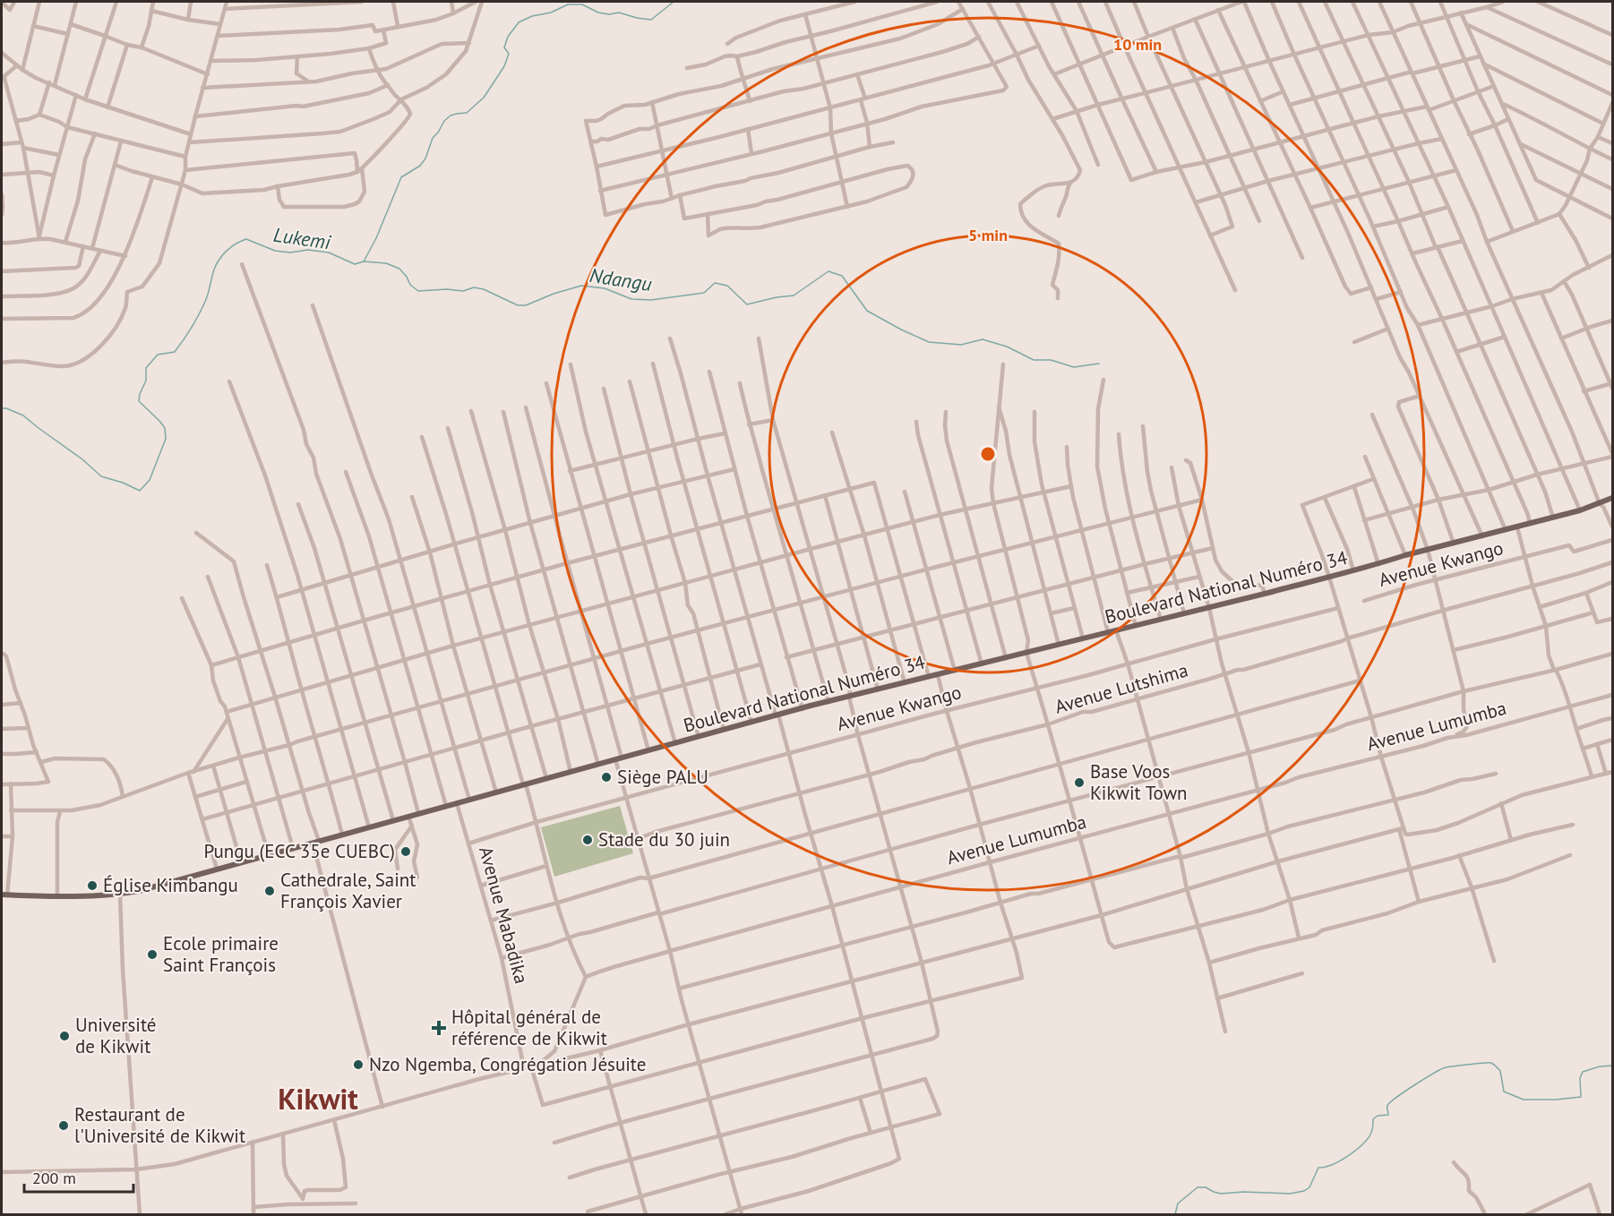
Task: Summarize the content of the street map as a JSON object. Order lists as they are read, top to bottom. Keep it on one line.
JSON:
{"streets":{"main road":["Boulevard National Numéro 34"],"street":["Avenue Kwango","Avenue Lutshima","Avenue Lumumba","Avenue Mabadika"]},"crossings":[["Avenue Kwango","Avenue Mabadika"],["Boulevard National Numéro 34","Avenue Mabadika"]],"districts":["Kikwit"],"water":["Lukemi","Ndangu"],"places":{"other":["Siège PALU","Base Voos Kikwit Town","Stade du 30 juin","Pungu (ECC 35e CUEBC)","Église Kimbangu","Cathedrale, Saint François Xavier","Ecole primaire Saint François","Université de Kikwit","Nzo Ngemba, Congrégation Jésuite","Restaurant de l'Université de Kikwit"],"health":["Hôpital général de référence de Kikwit"]},"scale_bar":"200 m","rings":["10 min","5 min"]}
